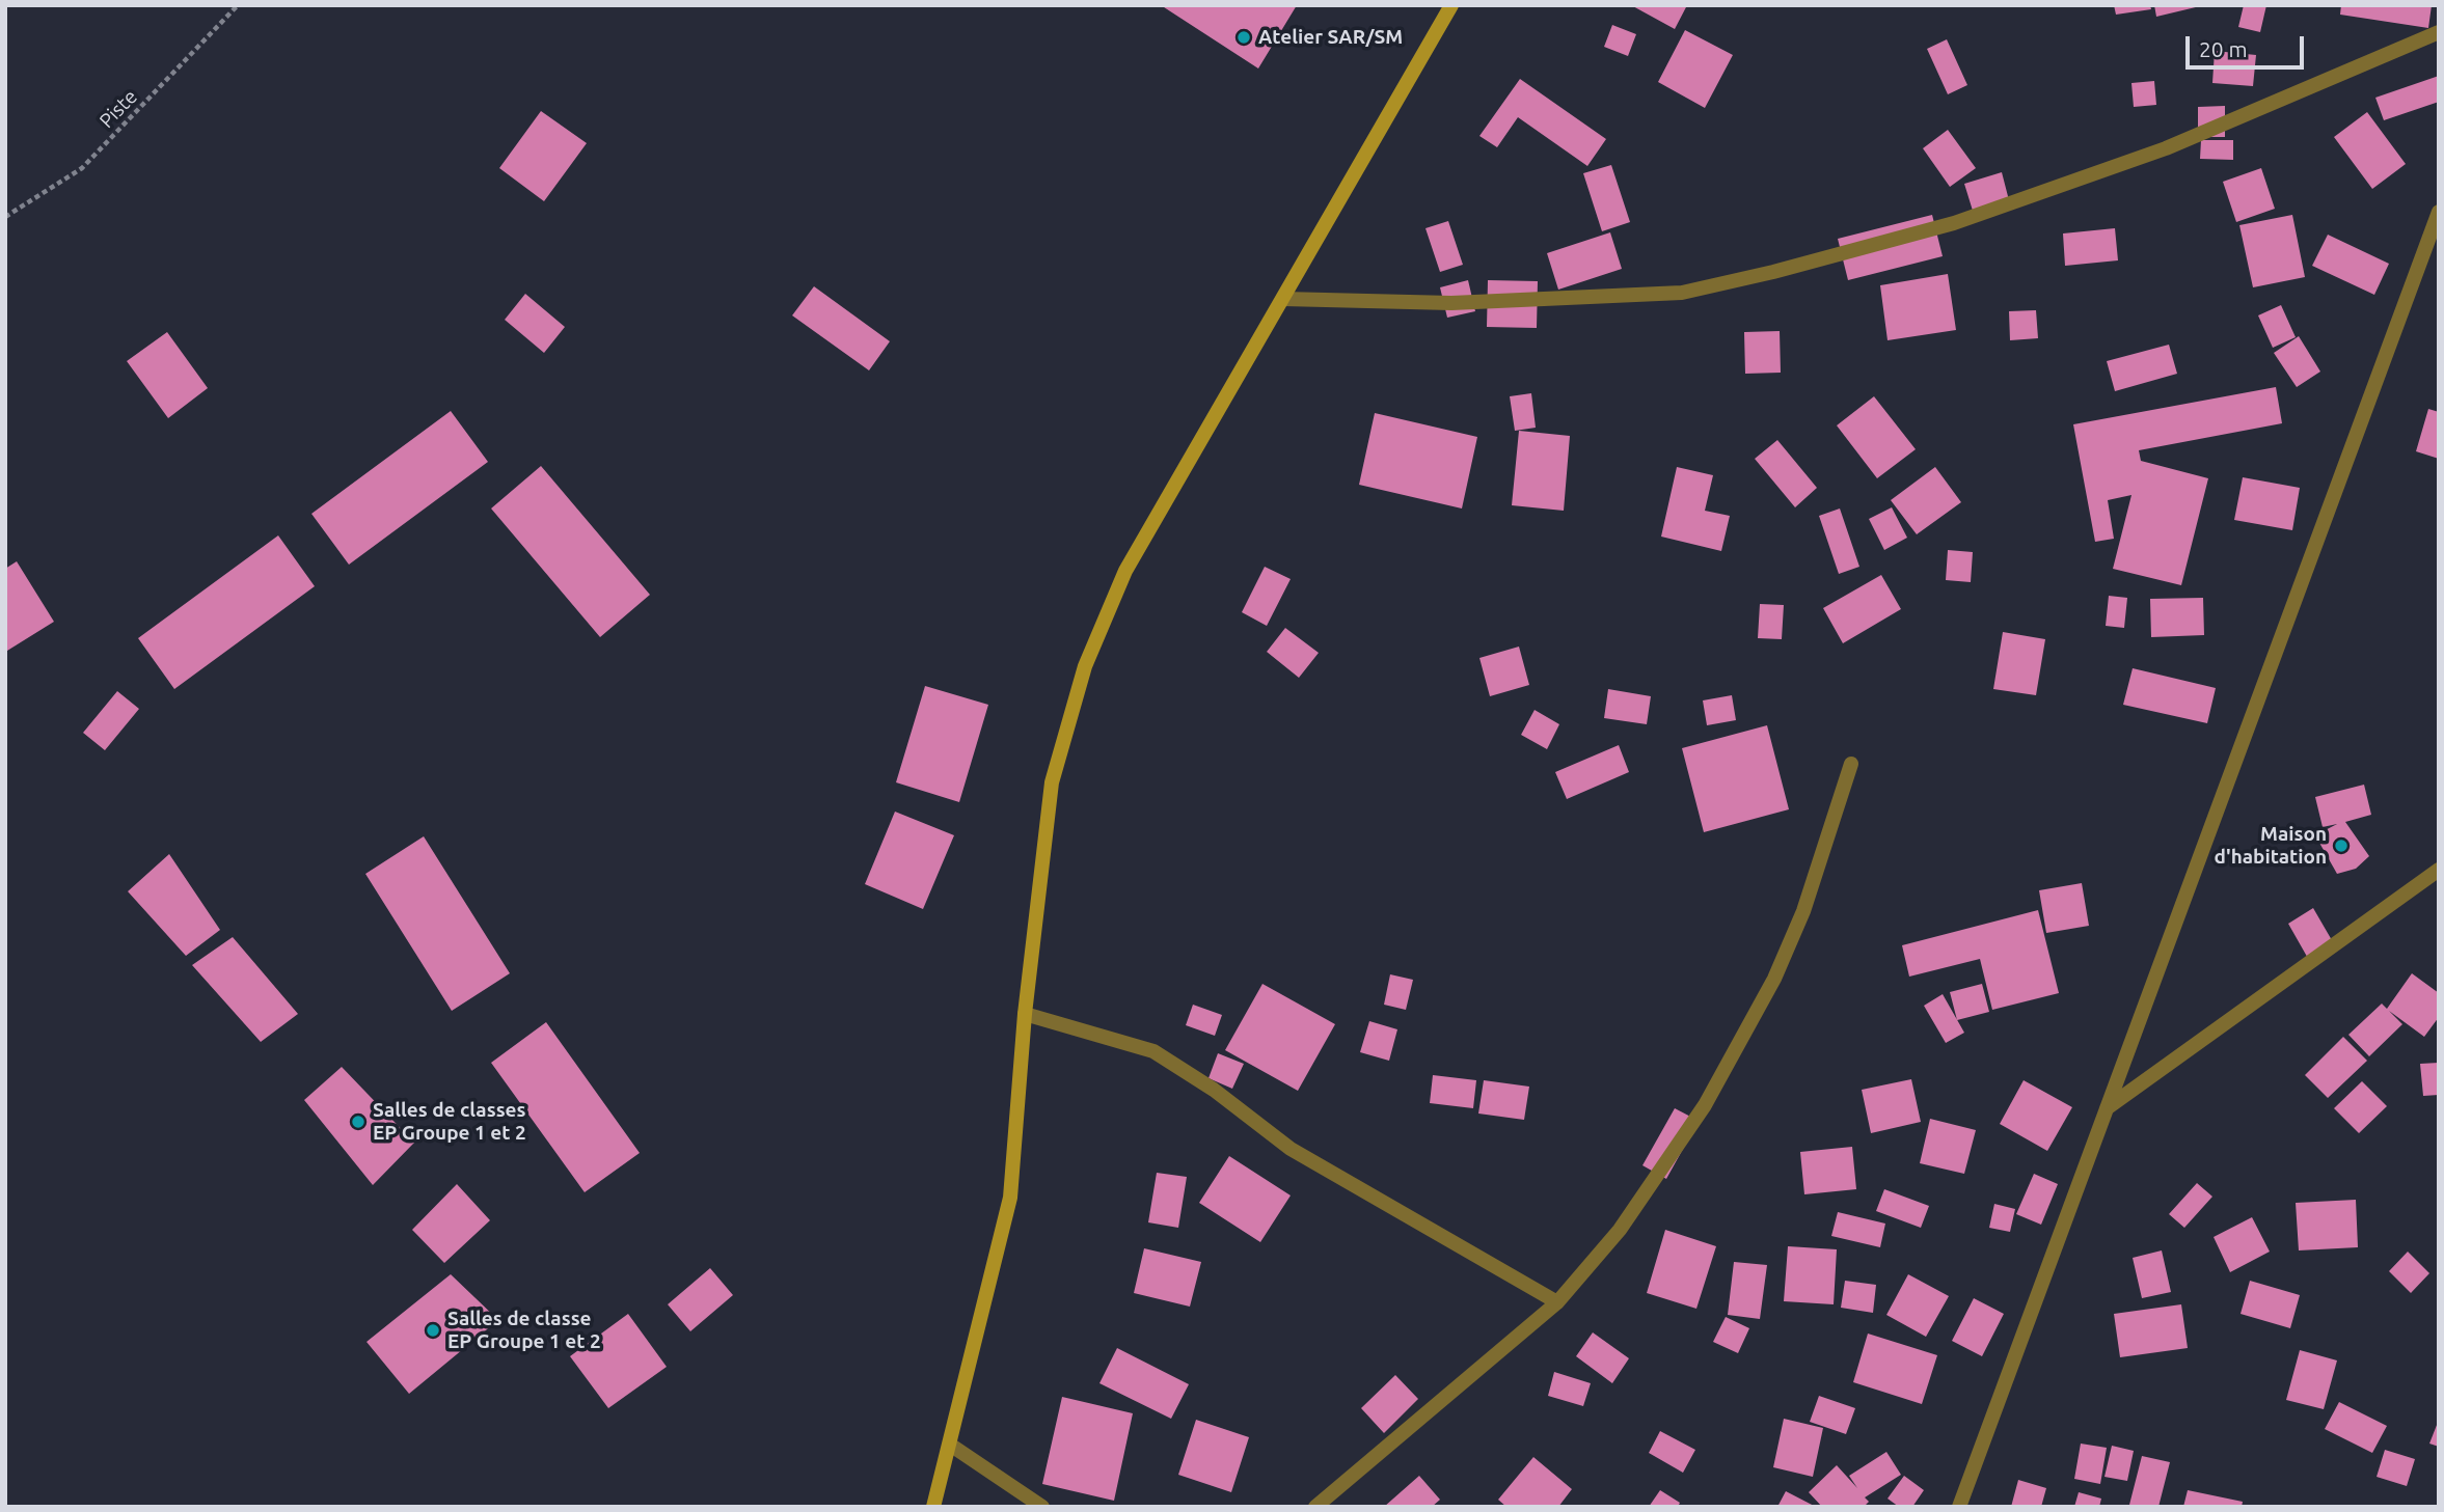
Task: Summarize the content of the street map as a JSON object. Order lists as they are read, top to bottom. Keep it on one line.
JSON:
{"streets":{"path":["Piste"]},"places":["Atelier SAR/SM","Maison d'habitation","Salles de classes EP Groupe 1 et 2","Salles de classe EP Groupe 1 et 2"],"scale_bar":"20 m"}
